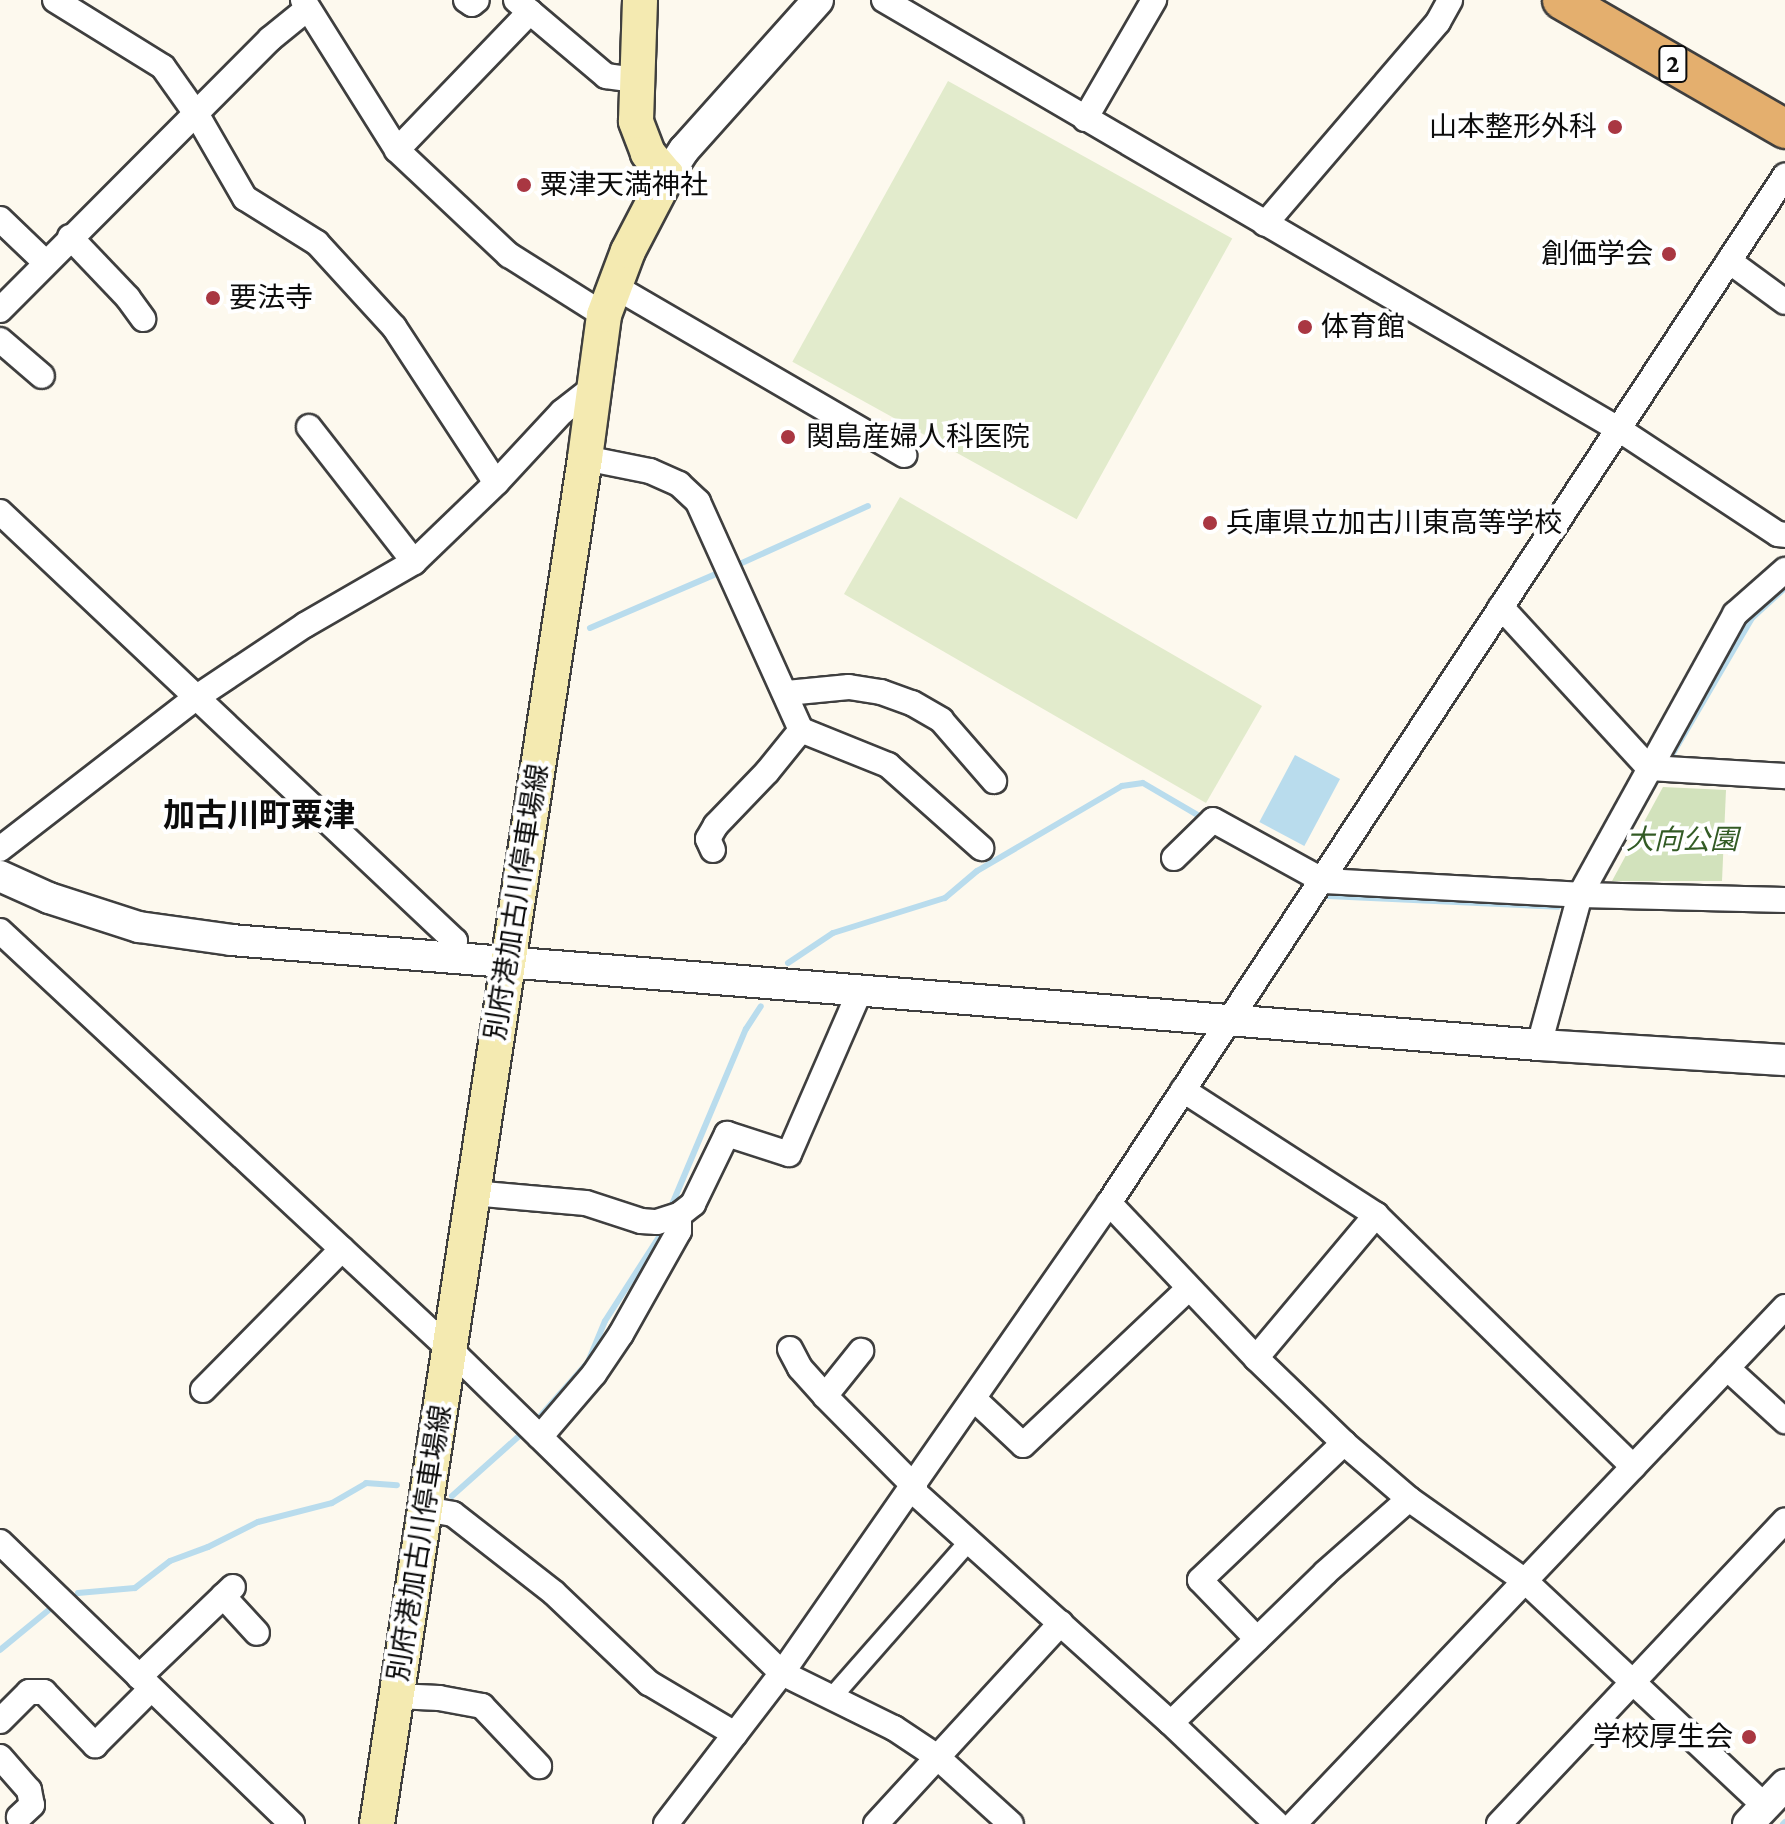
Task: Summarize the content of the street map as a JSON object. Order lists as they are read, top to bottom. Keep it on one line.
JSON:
{"streets":{"highway":["2"],"main road":["別府港加古川停車場線"]},"districts":["加古川町粟津"],"parks":["大向公園"],"places":["山本整形外科","粟津天満神社","創価学会","要法寺","体育館","関島産婦人科医院","兵庫県立加古川東高等学校","学校厚生会"]}
